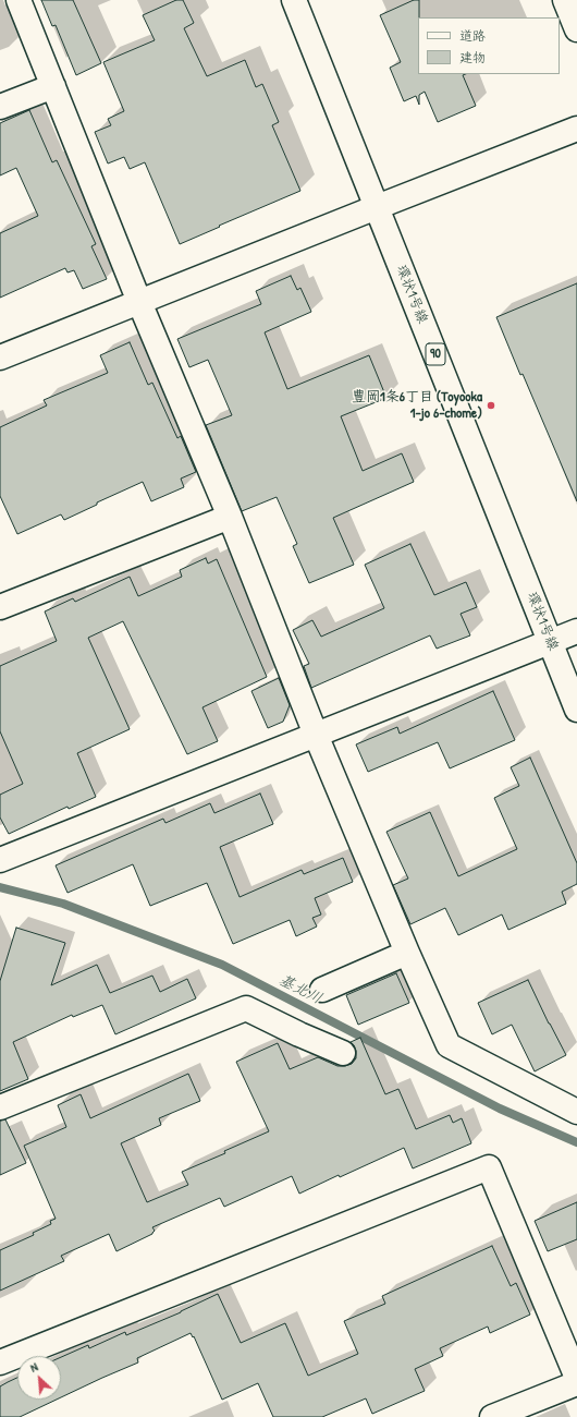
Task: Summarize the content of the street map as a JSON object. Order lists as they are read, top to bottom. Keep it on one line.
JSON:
{"streets":{"street":["環状1号線","90"]},"water":["基北川"],"places":["豊岡1条6丁目 (Toyooka 1-jo 6-chome)"],"legend":["道路","建物"],"north":"top left"}
